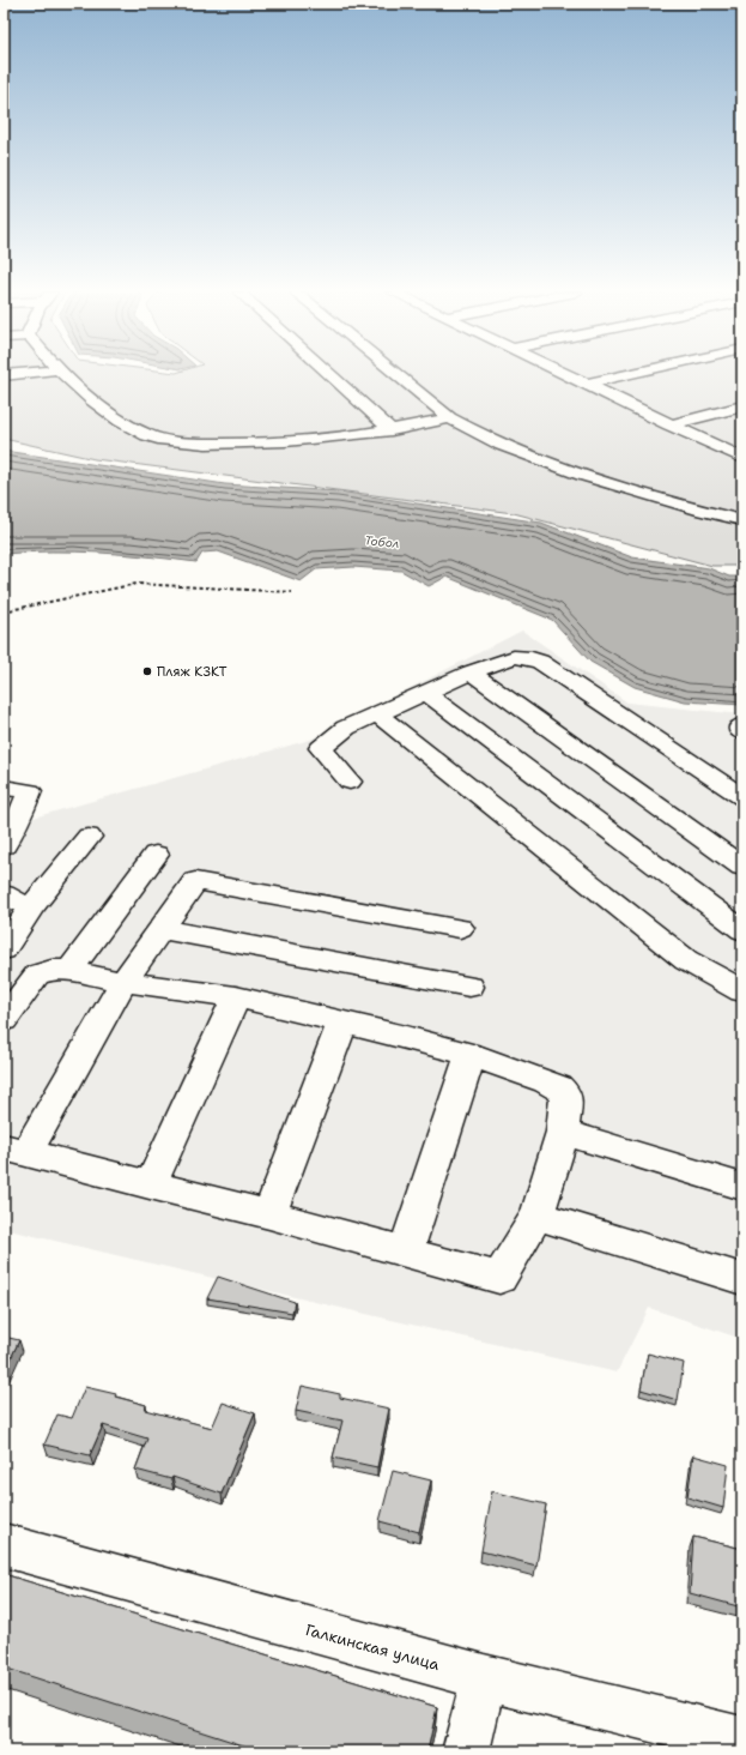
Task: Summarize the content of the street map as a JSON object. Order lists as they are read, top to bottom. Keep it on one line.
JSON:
{"streets":{"street":["Галкинская улица"]},"water":["Тобол"],"places":["Пляж КЗКТ"]}
